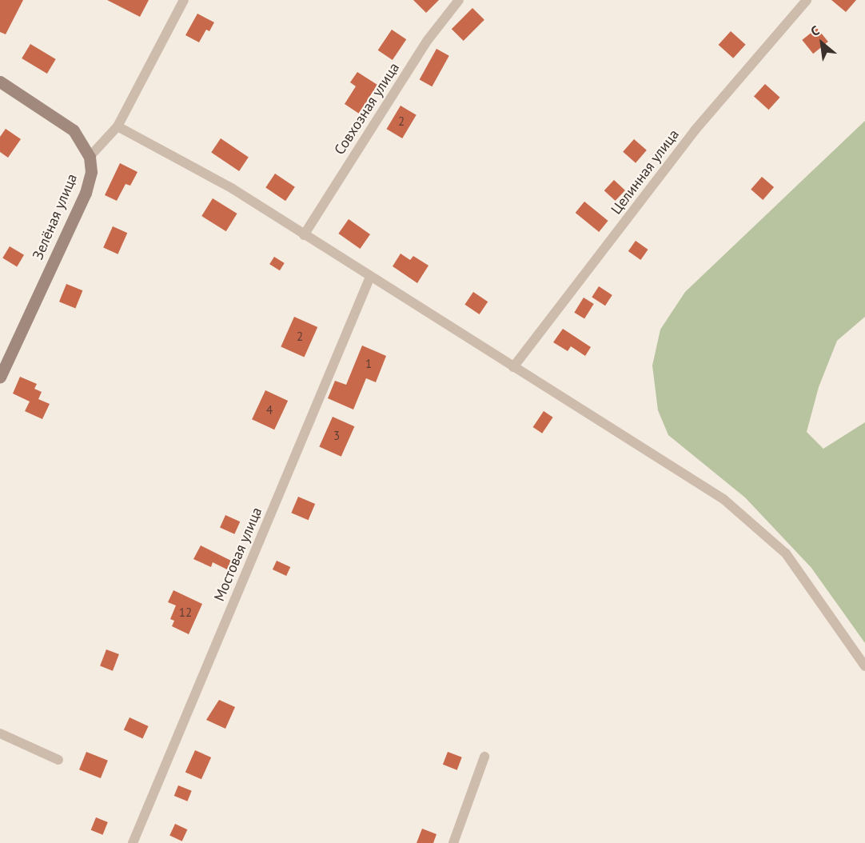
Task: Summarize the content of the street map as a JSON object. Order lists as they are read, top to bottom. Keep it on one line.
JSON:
{"streets":{"main road":["Зелёная улица"],"street":["Совхозная улица","Целинная улица","Мостовая улица"]},"house_numbers":["2","2","1","4","3","12"],"north":"top left"}
